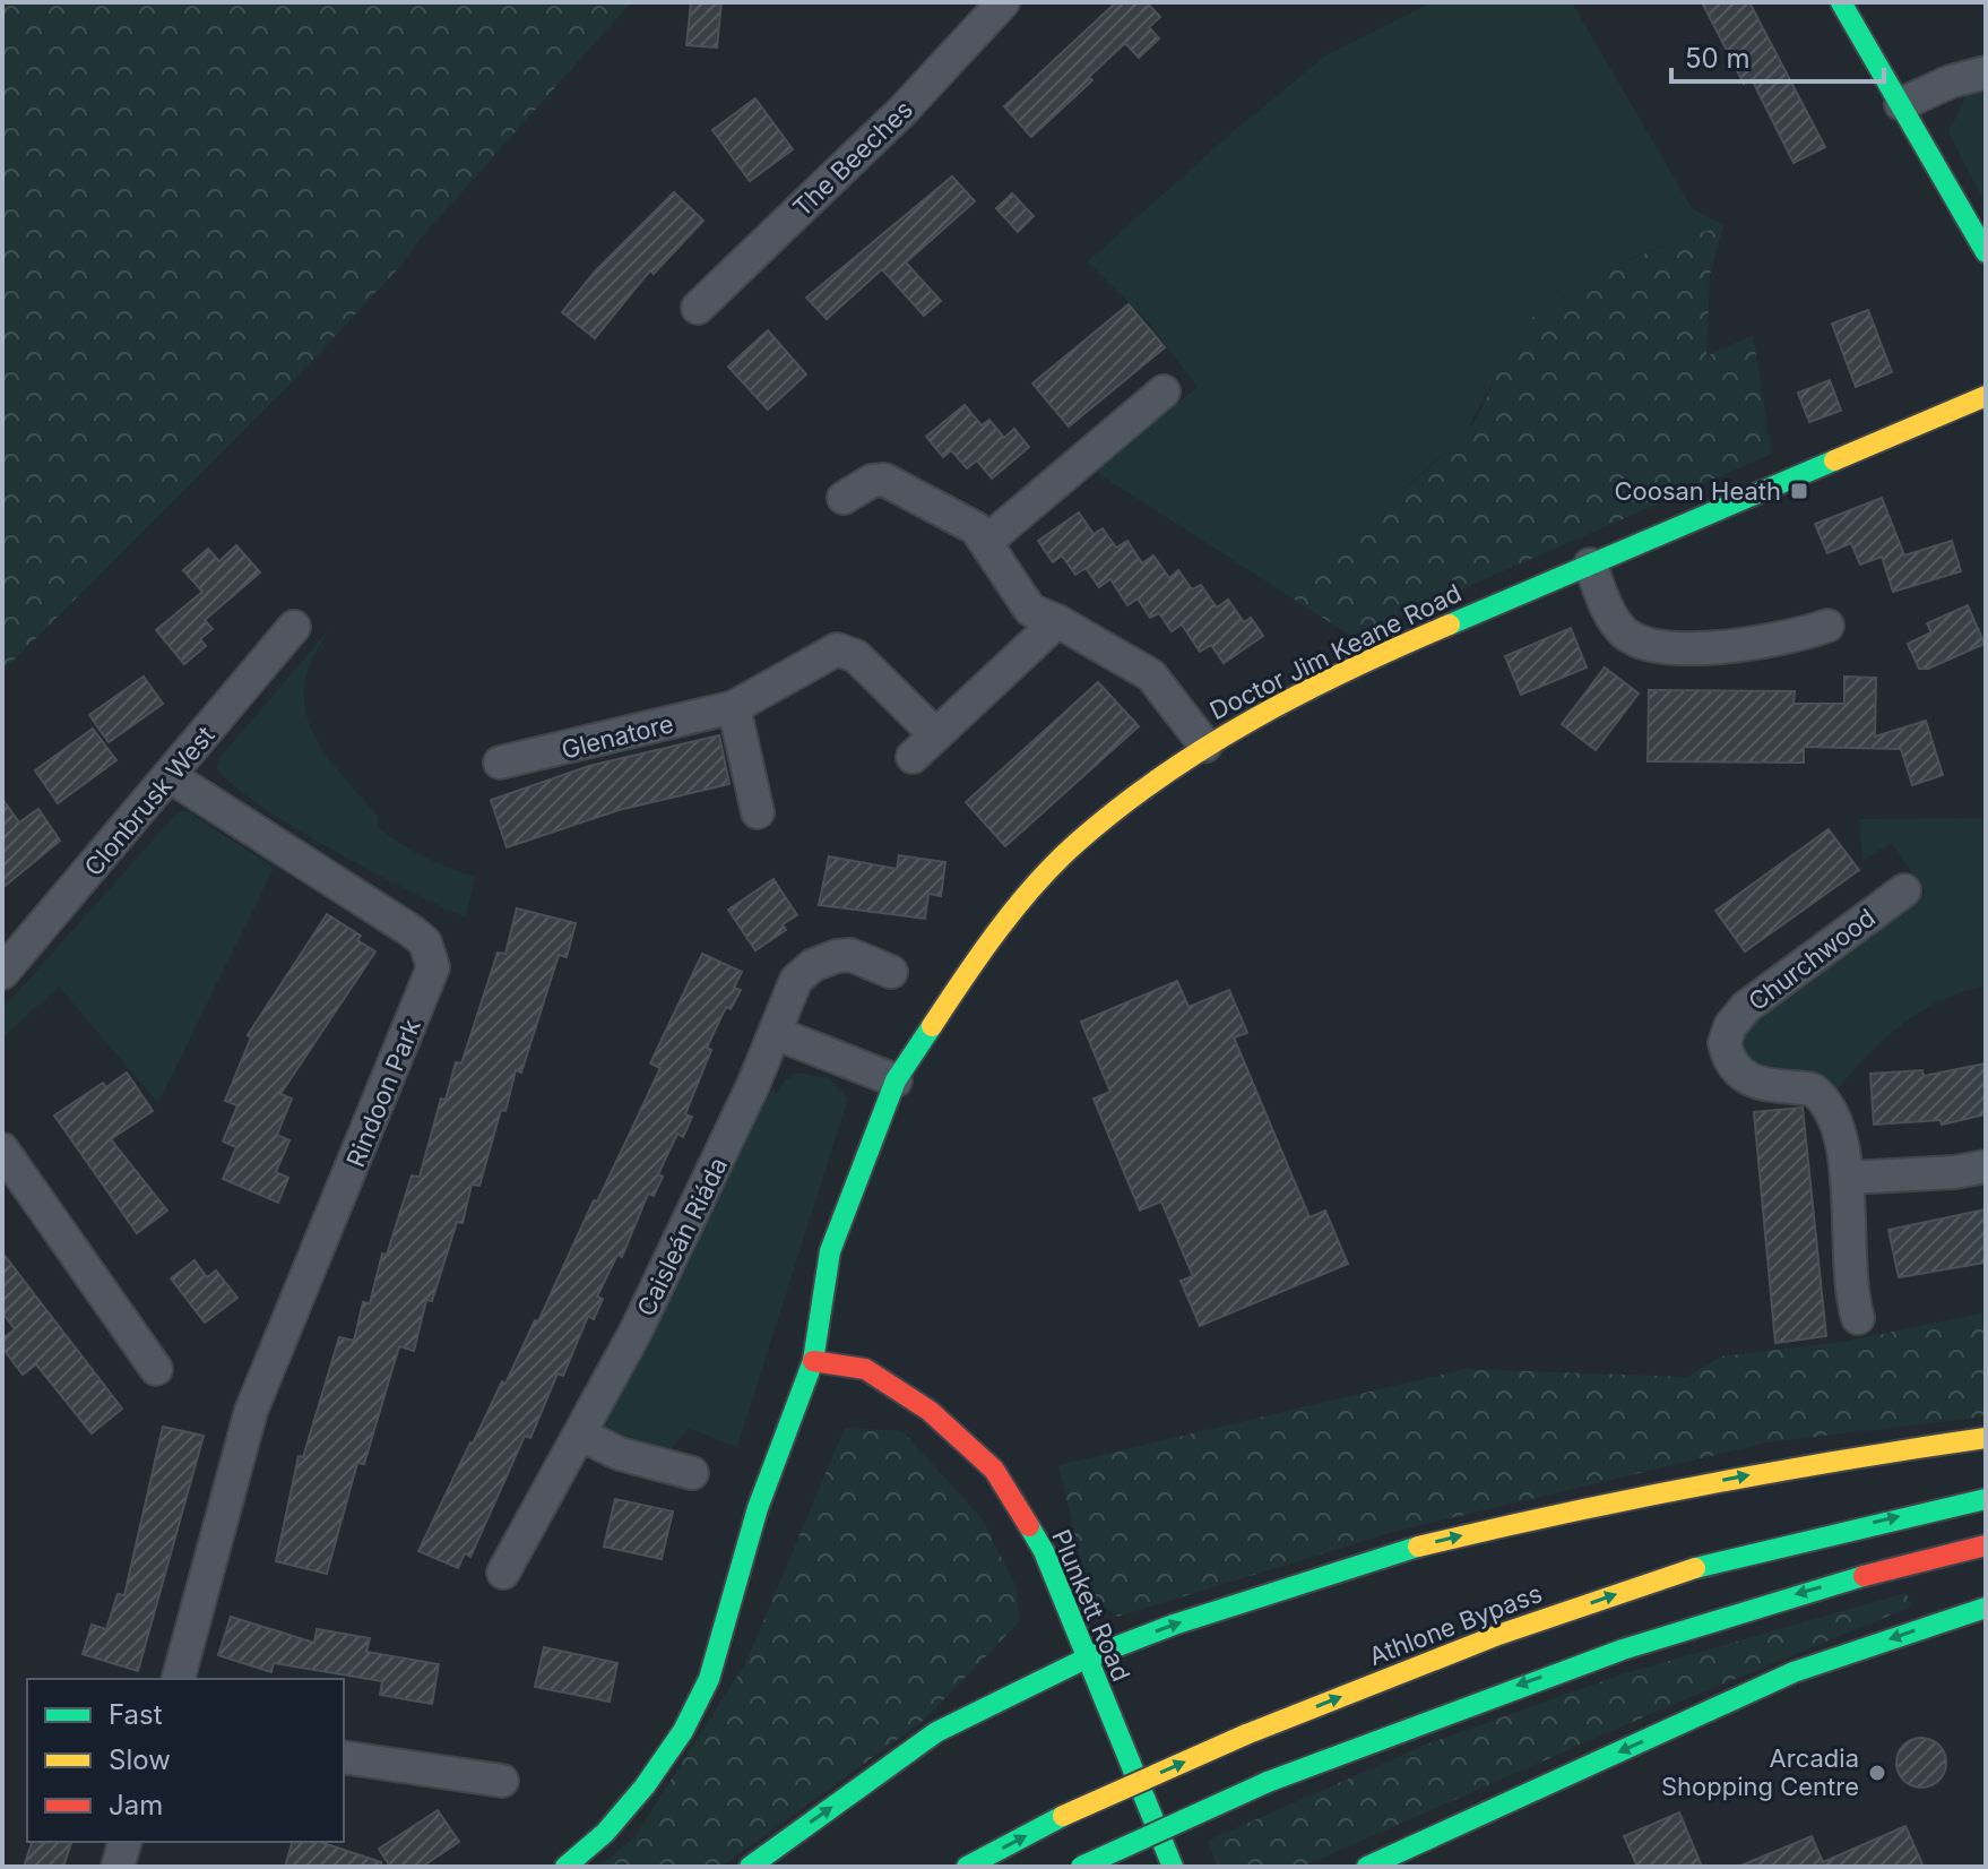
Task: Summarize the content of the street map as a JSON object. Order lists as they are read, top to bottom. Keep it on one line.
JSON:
{"streets":{"main road":["Doctor Jim Keane Road","Plunkett Road","Athlone Bypass"],"street":["The Beeches","Glenatore","Clonbrusk West","Churchwood","Rindoon Park","Caisleán Riáda"]},"crossings":[["Doctor Jim Keane Road","Plunkett Road"],["Clonbrusk West","Rindoon Park"]],"places":{"transit":["Coosan Heath"],"other":["Arcadia Shopping Centre"]},"legend":["Fast","Slow","Jam"],"scale_bar":"50 m"}
